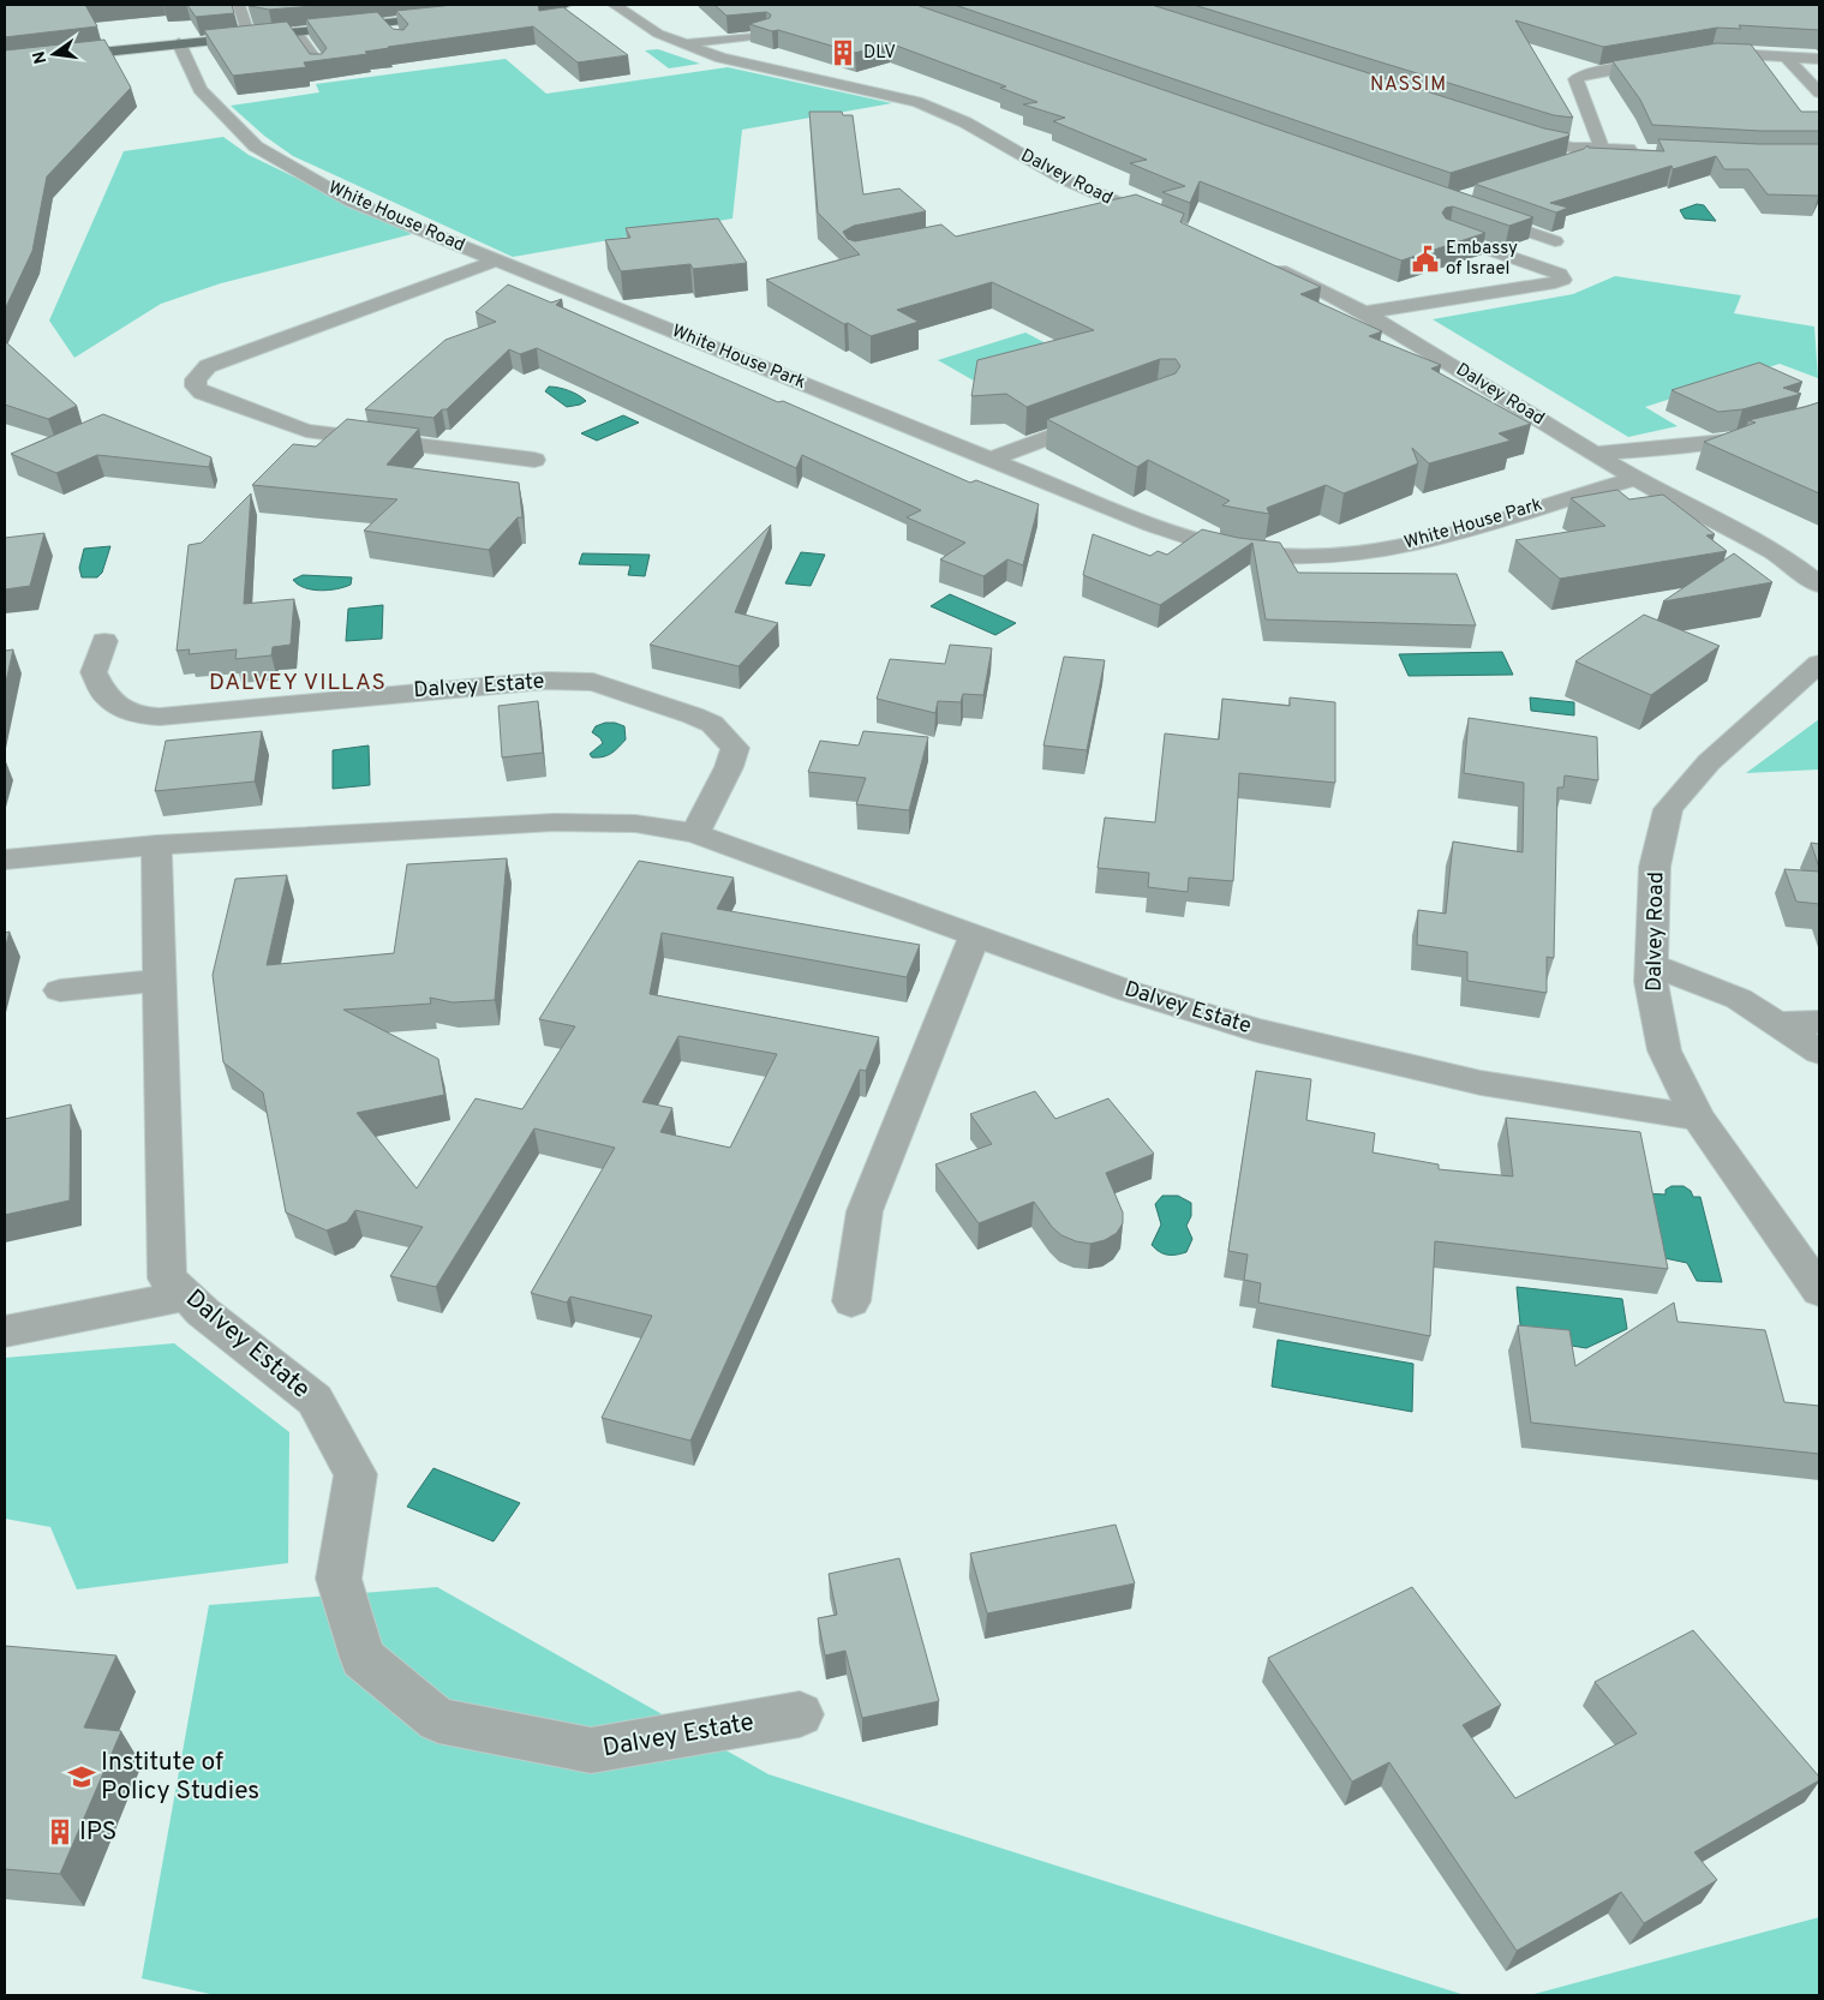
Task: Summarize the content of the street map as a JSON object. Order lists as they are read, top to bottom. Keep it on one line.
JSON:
{"streets":{"street":["Dalvey Road","White House Road","White House Park","Dalvey Estate"]},"crossings":[["Dalvey Road","White House Park"],["Dalvey Road","Dalvey Estate"],["White House Road","White House Park"]],"districts":["NASSIM","DALVEY VILLAS"],"places":{"building":["DLV","IPS"],"public building":["Embassy of Israel"],"school or university":["Institute of Policy Studies"]},"north":"left"}
